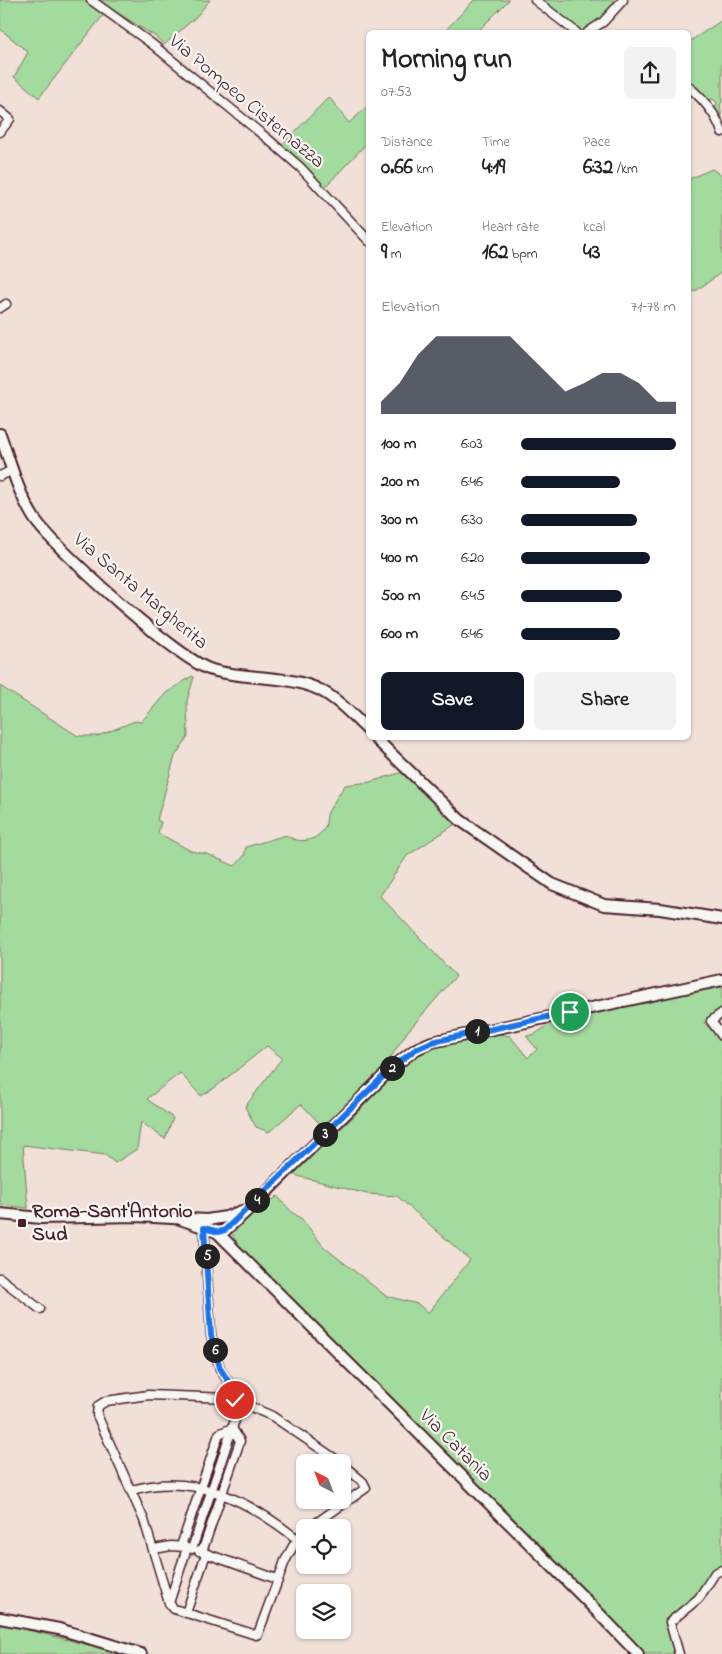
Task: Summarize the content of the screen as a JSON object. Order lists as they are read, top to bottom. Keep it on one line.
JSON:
{"streets":{"street":["Via Pompeo Cisternazza","Via Santa Margherita","Via Catania"]},"places":{"transit":["Roma-Sant'Antonio Sud"]},"north":"top left","page":{"heading":["Morning run","07:53"],"stats":[["Distance","0.66 km"],["Time","4:19"],["Pace","6:32 /km"],["Elevation","9 m"],["Heart rate","162 bpm"],["kcal","43"]],"chart":["Elevation","71–78 m"],"list":[{"name":"100 m","note":"6:03"},{"name":"200 m","note":"6:46"},{"name":"300 m","note":"6:30"},{"name":"400 m","note":"6:20"},{"name":"500 m","note":"6:45"},{"name":"600 m","note":"6:46"}],"buttons":["Save","Share"],"pins":["1","2","3","4","5","6"]}}
